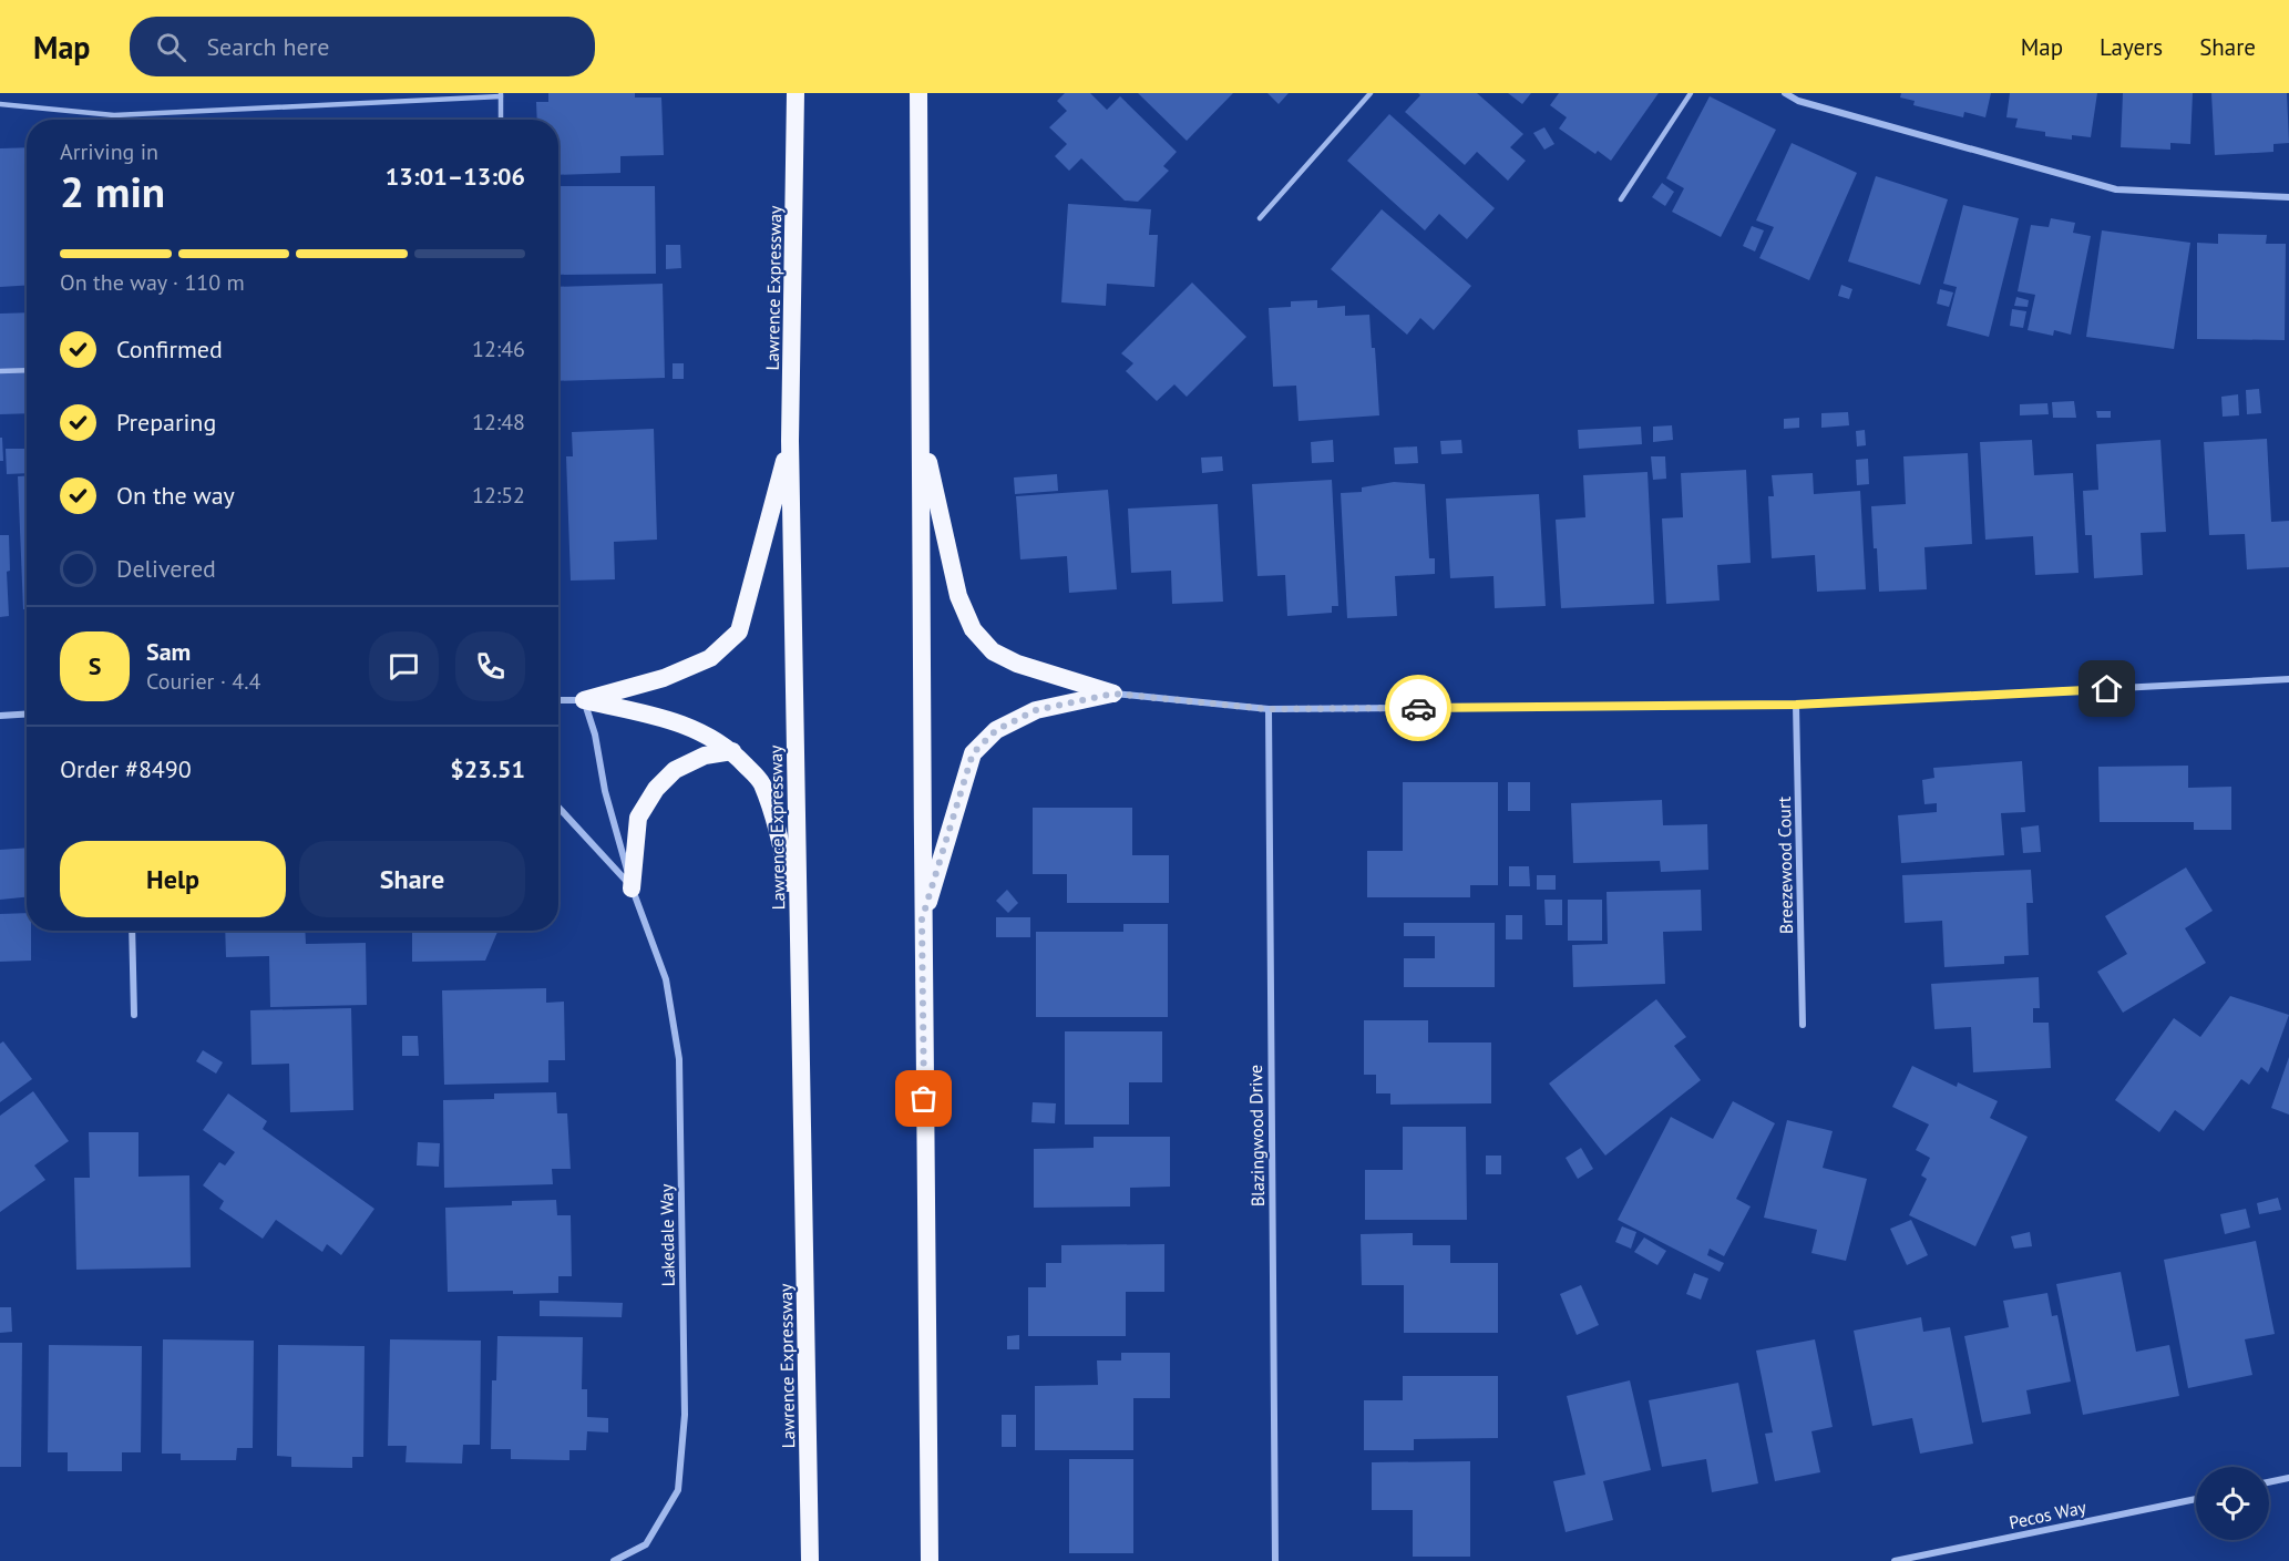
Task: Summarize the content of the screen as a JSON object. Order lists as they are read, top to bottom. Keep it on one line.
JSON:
{"streets":{"highway":["Lawrence Expressway"],"street":["Breezewood Court","Blazingwood Drive","Lakedale Way","Pecos Way"]},"page":{"header":"Map","search":"Search here","nav":["Map","Layers","Share"],"heading":["2 min","Arriving in","13:01–13:06"],"panel":["Sam","Courier · 4.4","Order #8490","$23.51"],"bar":"On the way · 110 m","list":[["Confirmed","12:46"],["Preparing","12:48"],["On the way","12:52"],"Delivered"],"round":"S","buttons":["Help","Share"]}}
